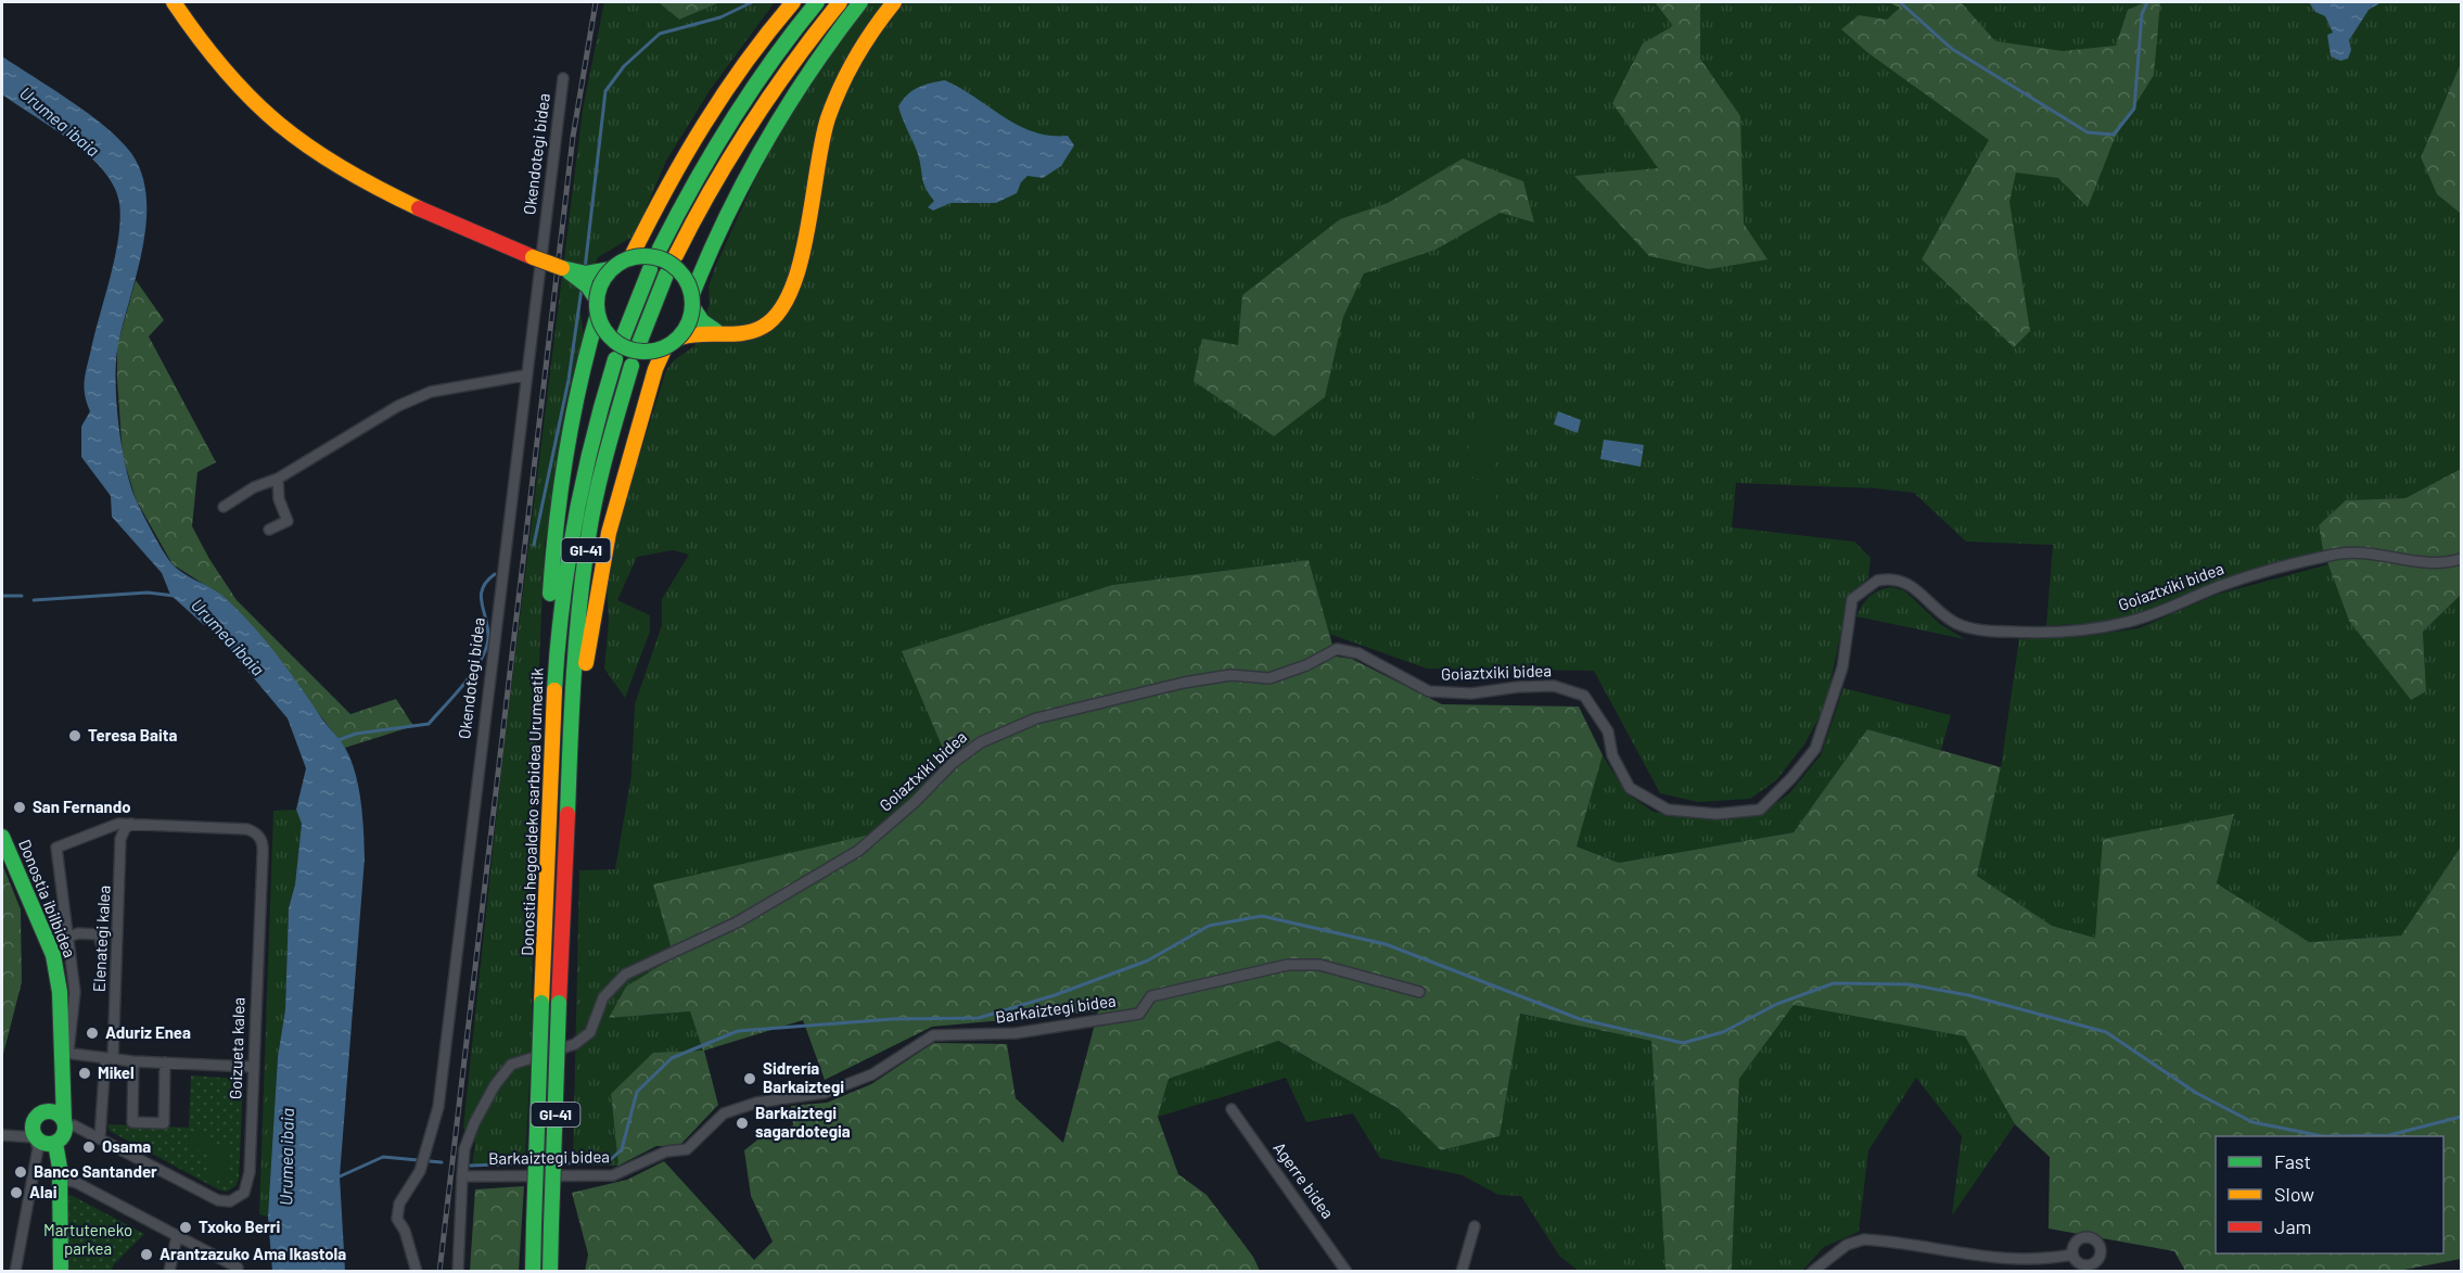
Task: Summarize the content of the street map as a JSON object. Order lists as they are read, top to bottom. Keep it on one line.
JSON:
{"streets":{"main road":["GI-41","Donostia hegoaldeko sarbidea Urumeatik","Donostia ibilbidea"],"street":["Okendotegi bidea","Goiaztxiki bidea","Elenategi kalea","Barkaiztegi bidea","Goizueta kalea","Agerre bidea"]},"crossings":[["Goiaztxiki bidea","Barkaiztegi bidea"],["Donostia ibilbidea","Goizueta kalea"],["Elenategi kalea","Goizueta kalea"]],"water":["Urumea ibaia"],"parks":["Martuteneko parkea"],"places":["Teresa Baita","San Fernando","Aduriz Enea","Mikel","Sidrería Barkaiztegi","Barkaiztegi sagardotegia","Osama","Banco Santander","Alai","Txoko Berri","Arantzazuko Ama Ikastola"],"legend":["Fast","Slow","Jam"]}
